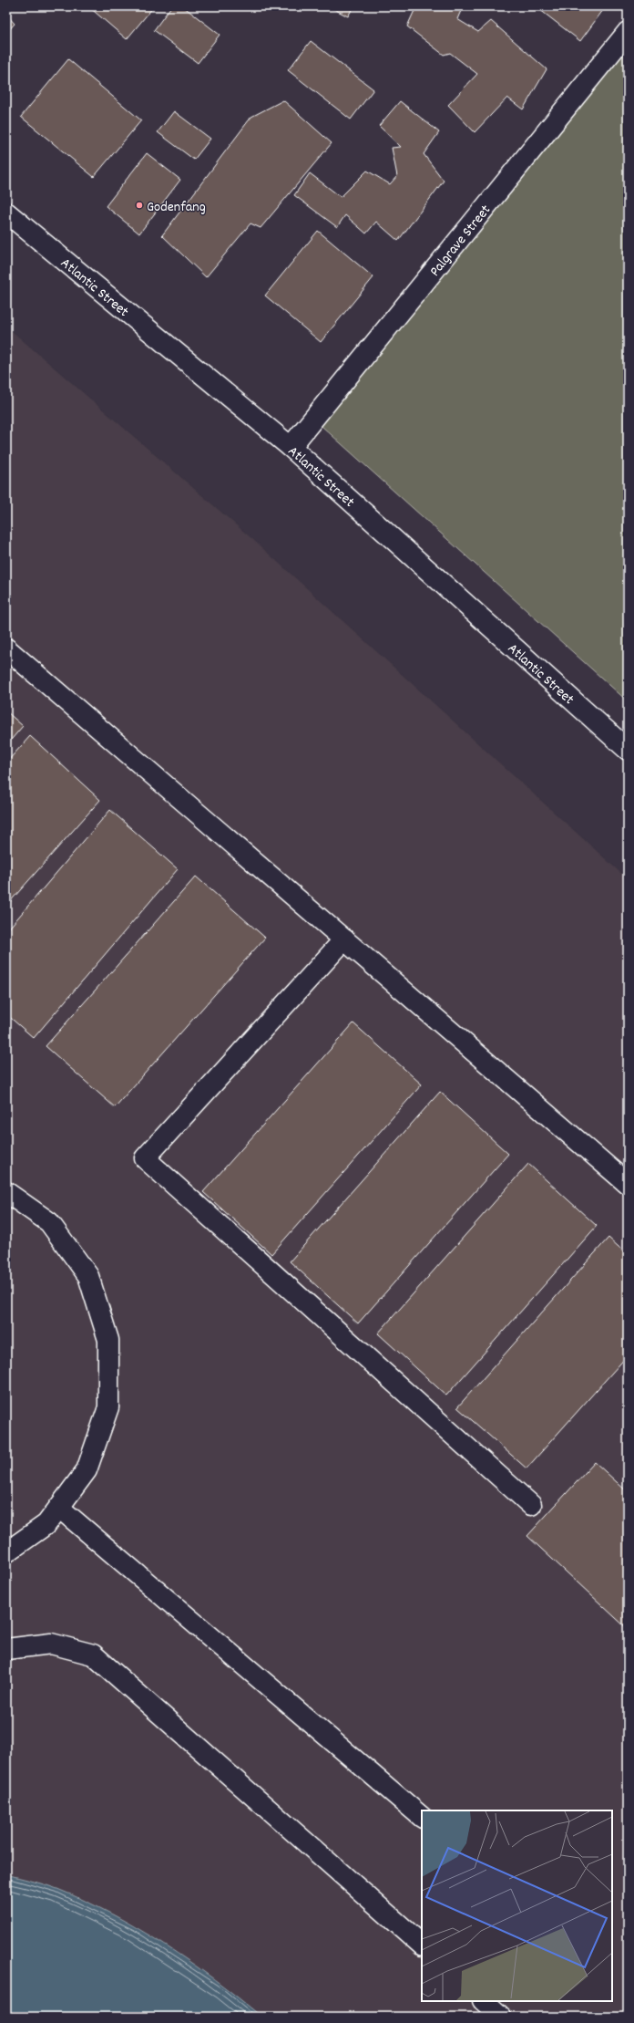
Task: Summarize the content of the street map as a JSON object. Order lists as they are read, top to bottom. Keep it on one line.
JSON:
{"streets":{"street":["Palgrave Street","Atlantic Street"]},"crossings":[["Palgrave Street","Atlantic Street"]],"places":["Godenfang"]}
